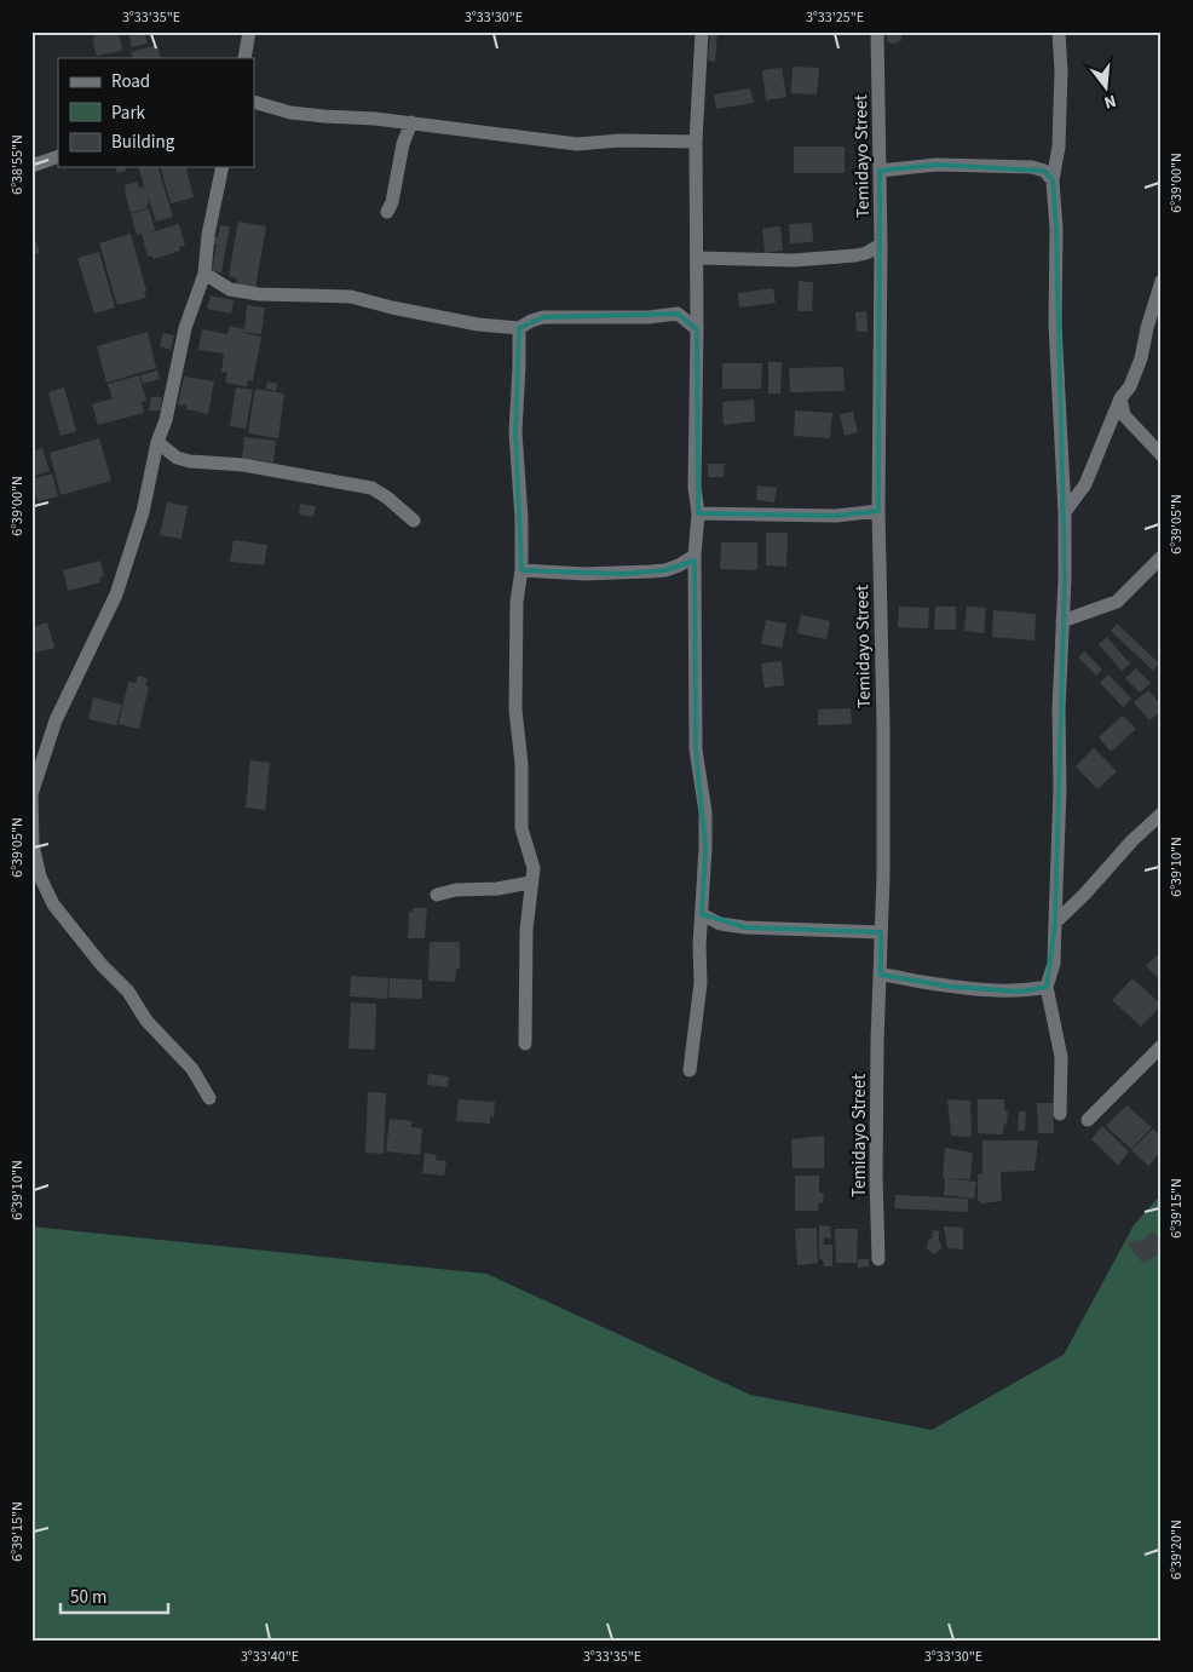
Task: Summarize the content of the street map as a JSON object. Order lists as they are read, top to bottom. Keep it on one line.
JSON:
{"streets":{"street":["Temidayo Street"]},"legend":["Road","Park","Building"],"scale_bar":"50 m","north":"bottom","coordinates":["3°33'35\"E","3°33'30\"E","3°33'25\"E","6°38'55\"N","6°39'00\"N","6°39'05\"N","6°39'10\"N","6°39'15\"N","6°39'20\"N","3°33'40\"E"]}
